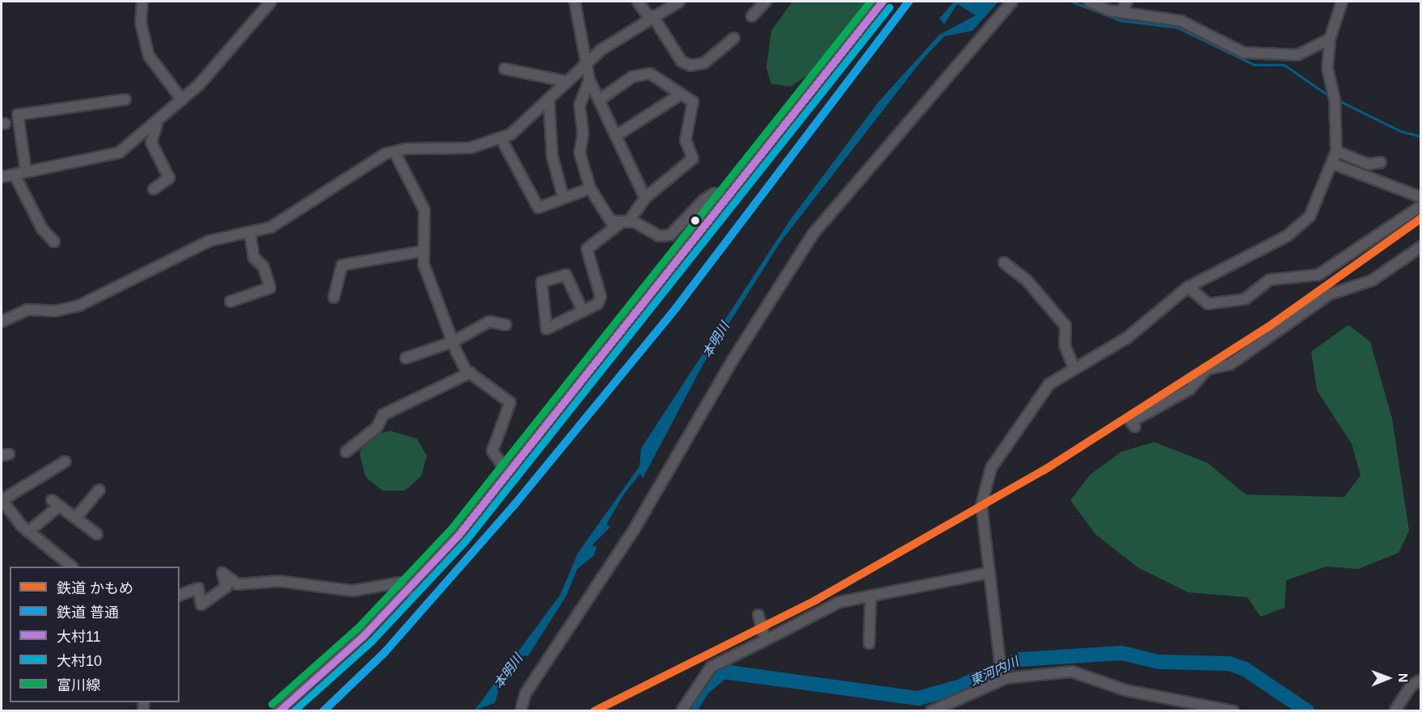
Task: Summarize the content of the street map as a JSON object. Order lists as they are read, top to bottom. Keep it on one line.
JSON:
{"water":["本明川","東河内川"],"lines":["rail line 普通","transit line 大村11","transit line 富川線","transit line 大村10","rail line かもめ"],"legend":["鉄道 かもめ","鉄道 普通","大村11","大村10","富川線"],"north":"right"}
